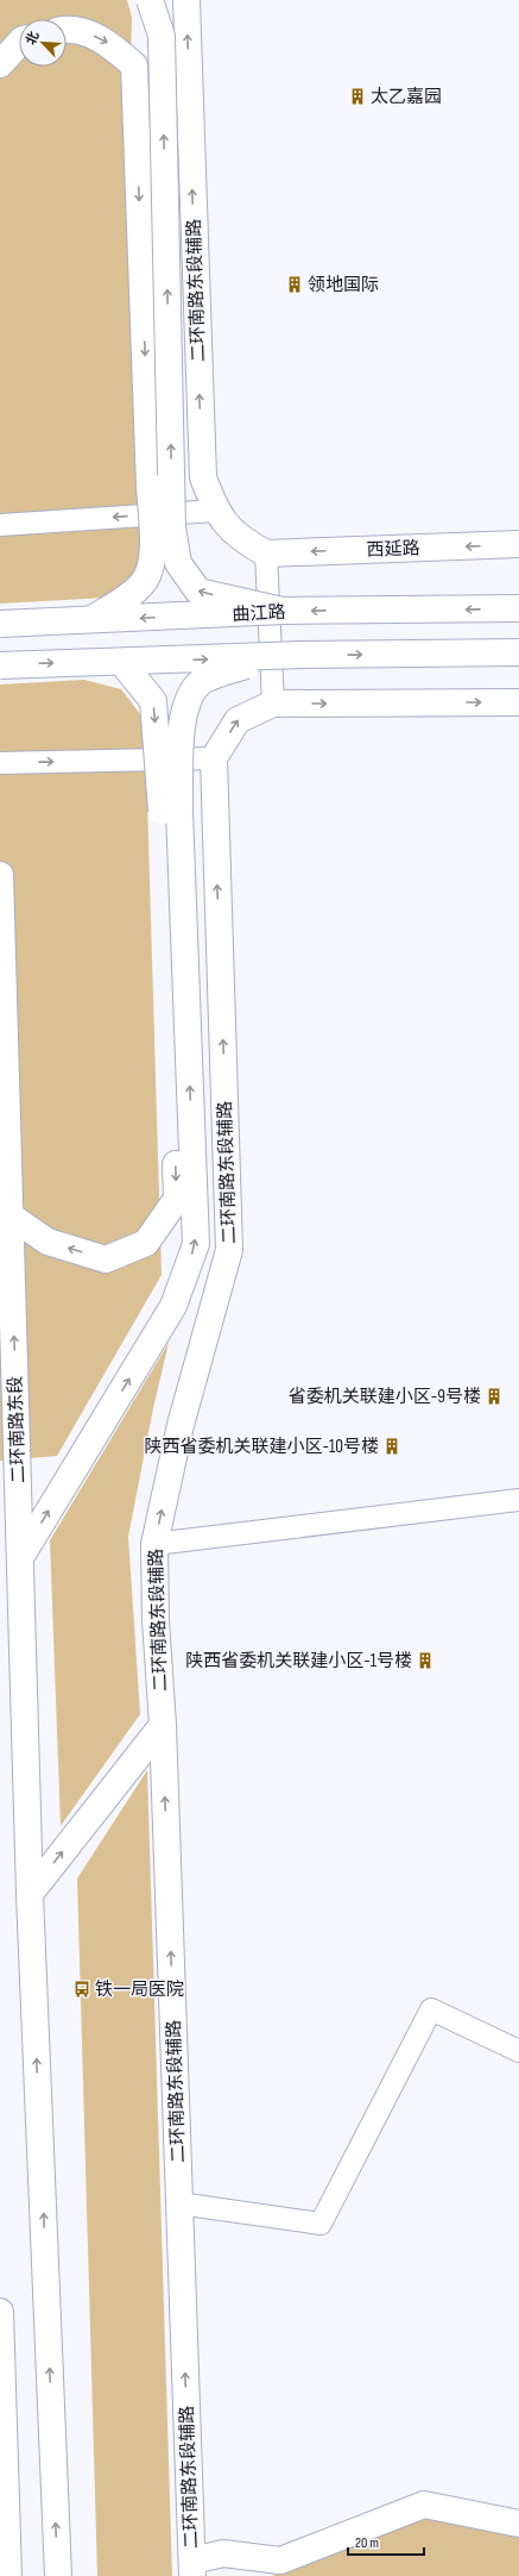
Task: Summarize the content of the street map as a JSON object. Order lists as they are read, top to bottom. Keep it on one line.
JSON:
{"streets":{"main road":["二环南路东段辅路","西延路","曲江路","二环南路东段"]},"crossings":[["二环南路东段辅路","西延路"]],"one_way":["二环南路东段"],"places":{"building":["太乙嘉园","领地国际","省委机关联建小区-9号楼","陕西省委机关联建小区-10号楼","陕西省委机关联建小区-1号楼"],"bus stop":["铁一局医院"]},"scale_bar":"20 m","north":"top left"}
